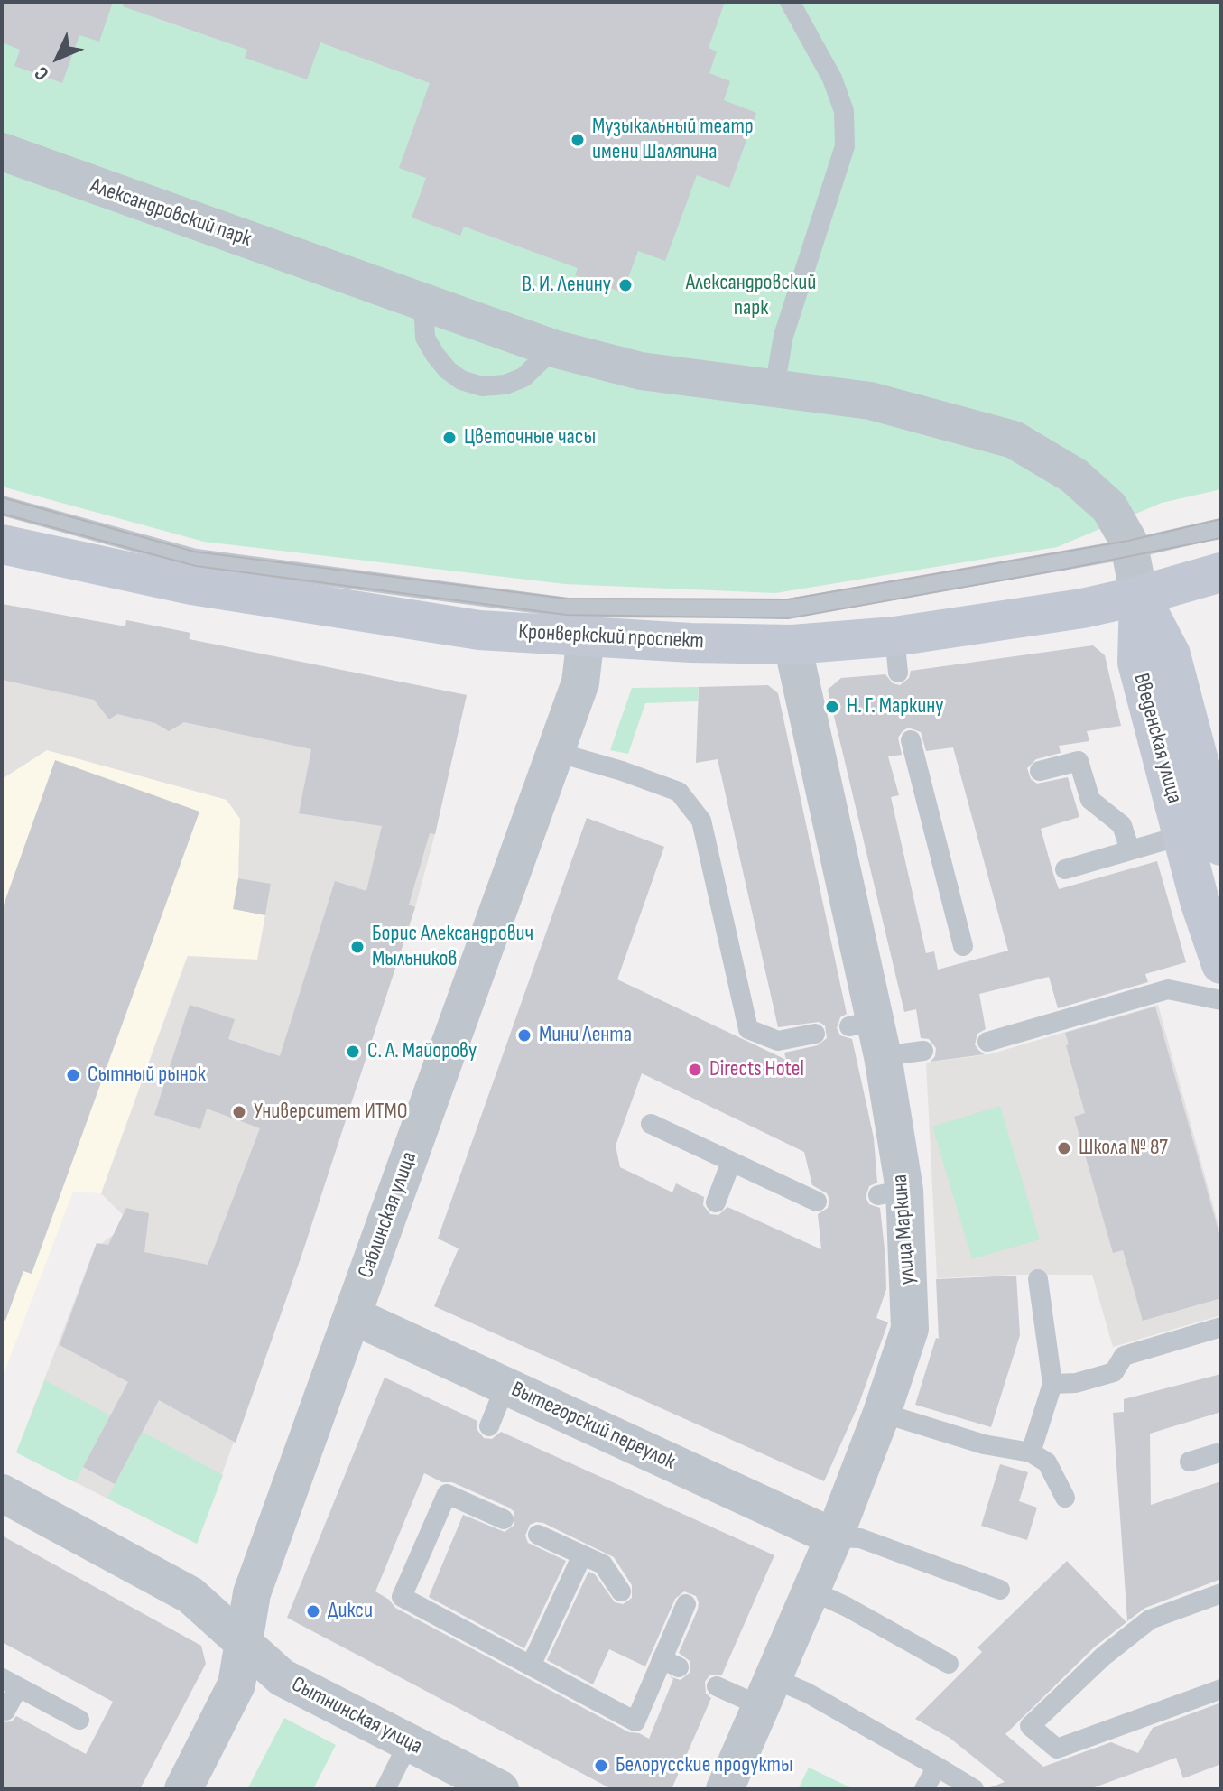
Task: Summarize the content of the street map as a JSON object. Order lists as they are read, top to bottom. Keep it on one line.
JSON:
{"streets":{"street":["Александровский парк","Кронверкский проспект","Введенская улица","Саблинская улица","улица Маркина","Вытегорский переулок","Сытнинская улица"]},"crossings":[["Александровский парк","Кронверкский проспект"],["Александровский парк","Введенская улица"],["Кронверкский проспект","Введенская улица"],["Кронверкский проспект","Саблинская улица"],["Кронверкский проспект","улица Маркина"],["Саблинская улица","Вытегорский переулок"],["Саблинская улица","Сытнинская улица"],["улица Маркина","Вытегорский переулок"]],"parks":["Александровский парк"],"places":["Музыкальный театр имени Шаляпина","В. И. Ленину","Цветочные часы","Н. Г. Маркину","Борис Александрович Мыльников","Мини Лента","С. А. Майорову","Directs Hotel","Сытный рынок","Университет ИТМО","Школа № 87","Дикси","Белорусские продукты"],"north":"bottom left"}
